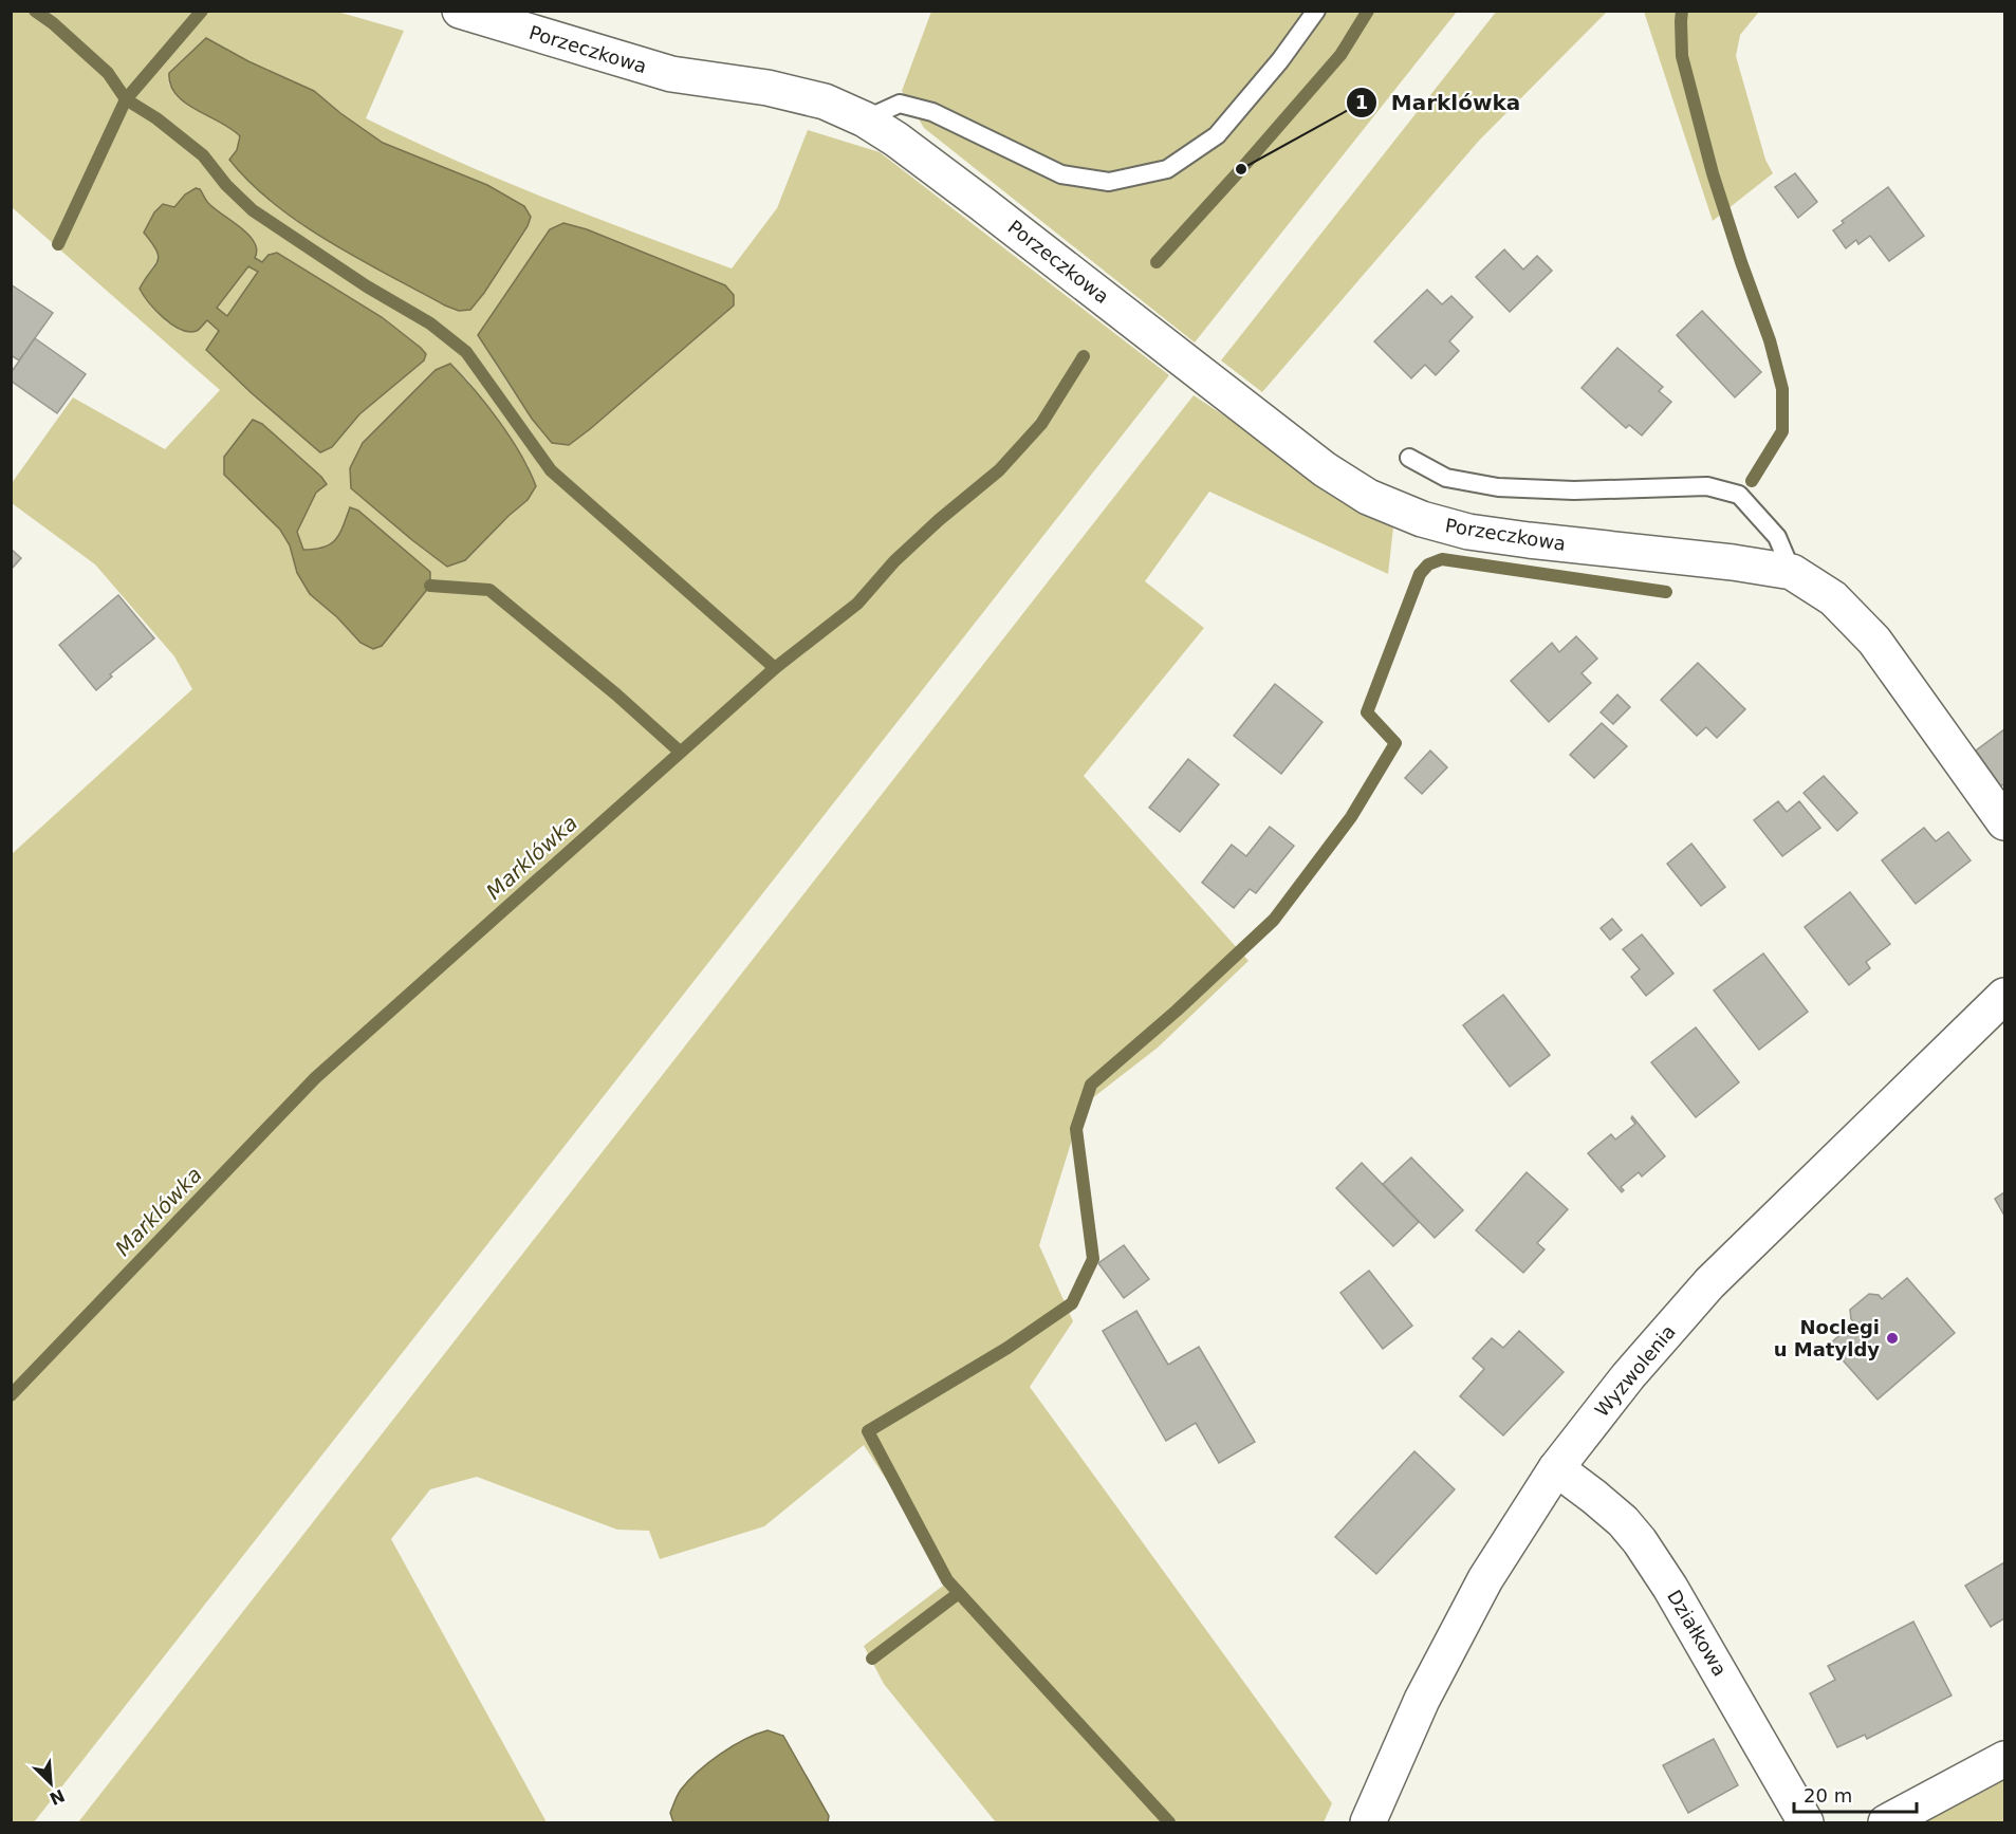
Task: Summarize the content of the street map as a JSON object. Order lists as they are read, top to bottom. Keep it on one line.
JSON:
{"streets":{"street":["Porzeczkowa","Wyzwolenia","Działkowa"]},"crossings":[["Wyzwolenia","Działkowa"]],"water":["Marklówka"],"places":["Marklówka","Noclegi u Matyldy"],"scale_bar":"20 m","north":"bottom right"}
